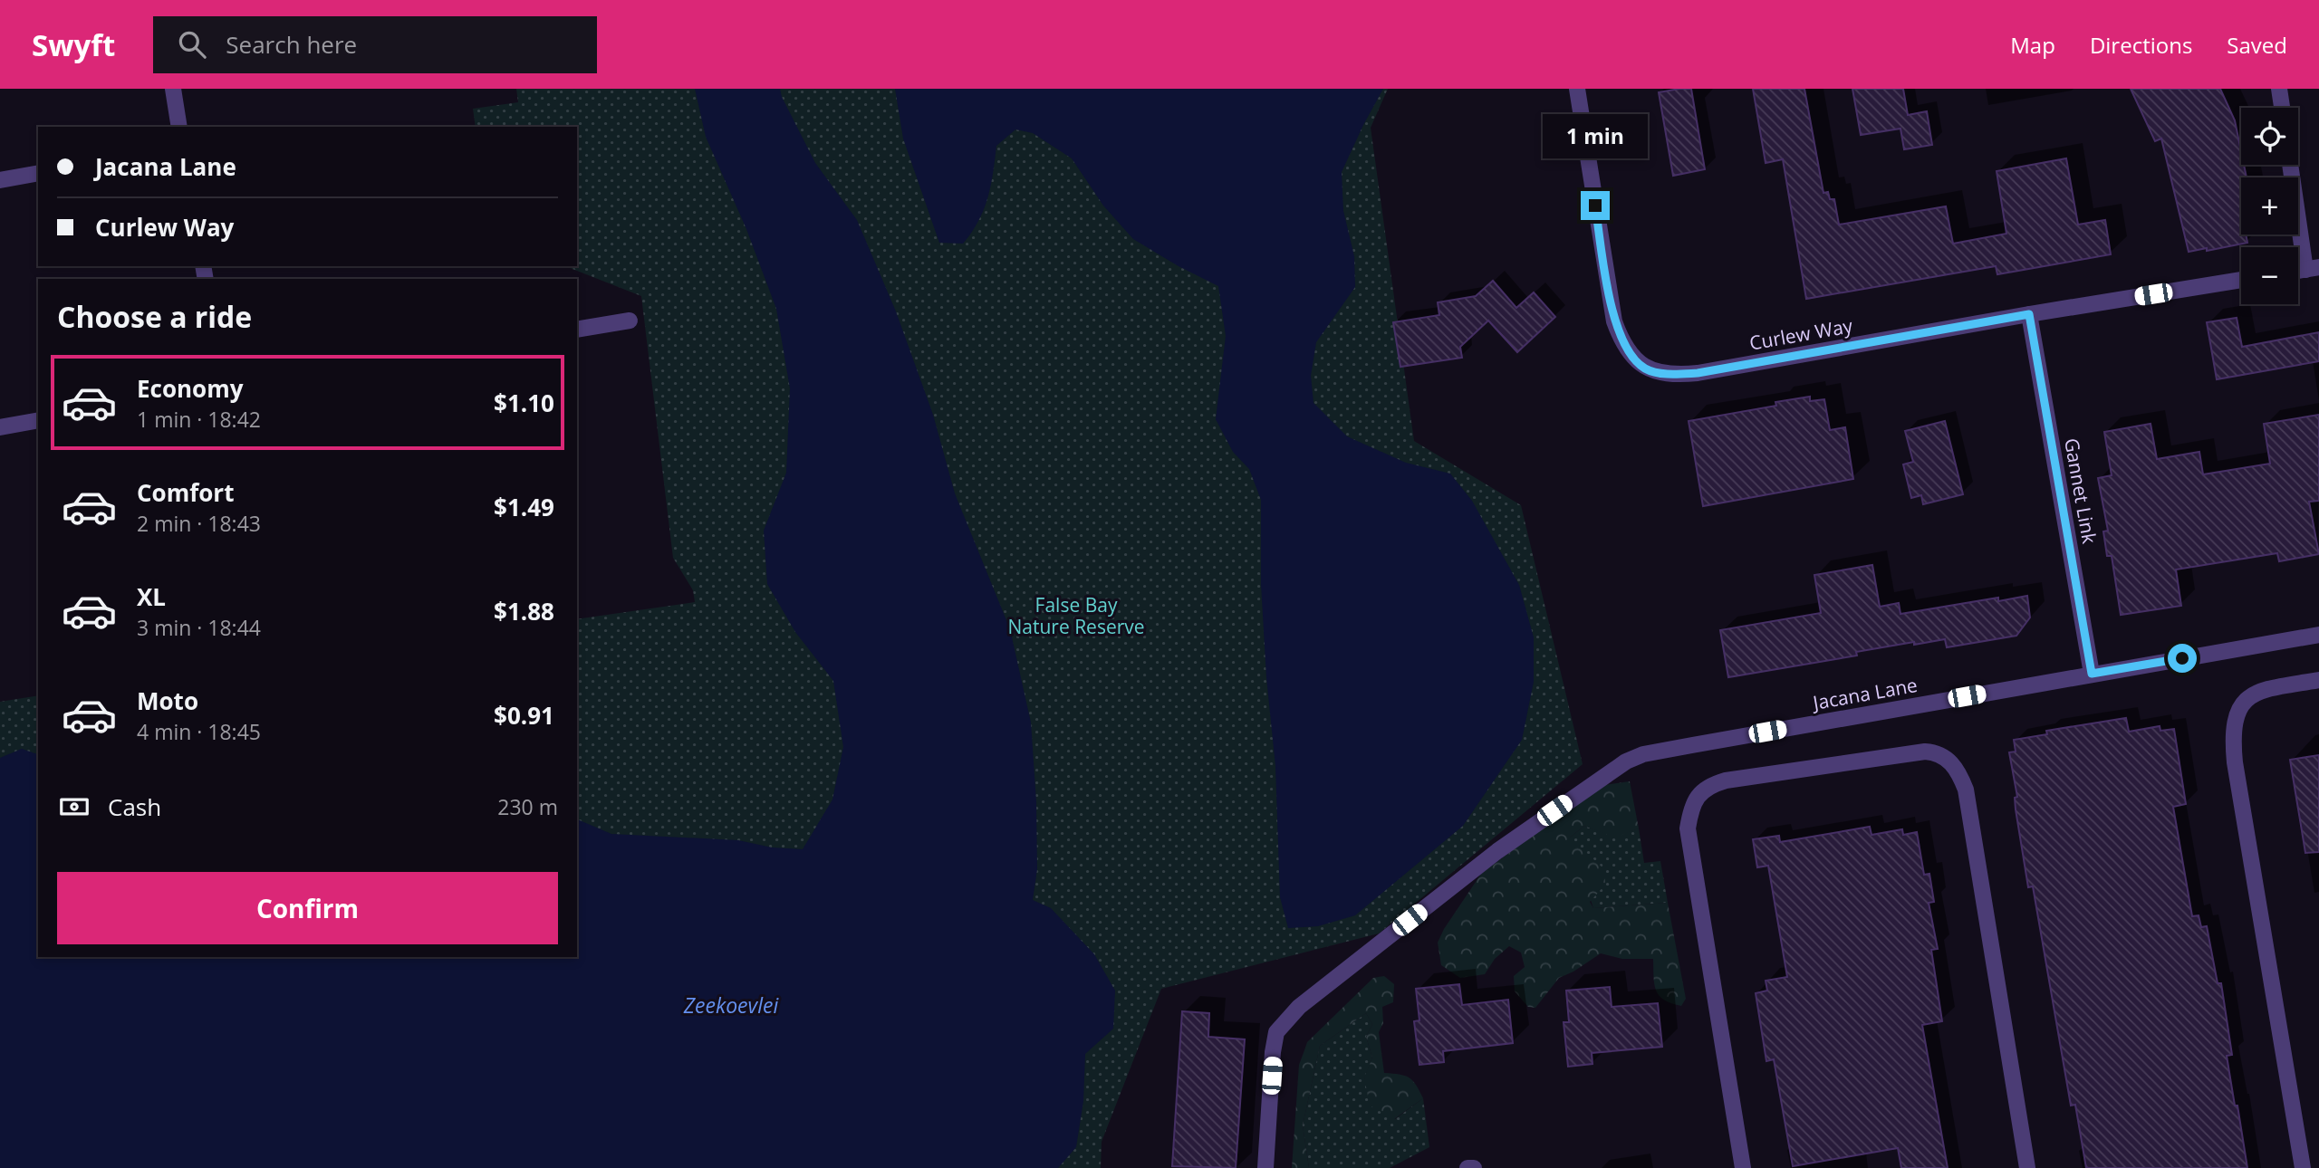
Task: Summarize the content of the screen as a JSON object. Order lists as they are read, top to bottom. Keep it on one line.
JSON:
{"streets":{"street":["Curlew Way","Gannet Link","Jacana Lane"]},"crossings":[["Curlew Way","Gannet Link"],["Gannet Link","Jacana Lane"]],"water":["Zeekoevlei"],"parks":["False Bay Nature Reserve"],"page":{"header":"Swyft","search":"Search here","nav":["Map","Directions","Saved"],"map_buttons":["+","−"],"bubble":"1 min","banner":["Jacana Lane","Curlew Way"],"heading":"Choose a ride","list":[{"name":"Economy","note":"1 min · 18:42","value":"$1.10"},{"name":"Comfort","note":"2 min · 18:43","value":"$1.49"},{"name":"XL","note":"3 min · 18:44","value":"$1.88"},{"name":"Moto","note":"4 min · 18:45","value":"$0.91"}],"pay":["Cash","230 m"],"buttons":"Confirm"}}
